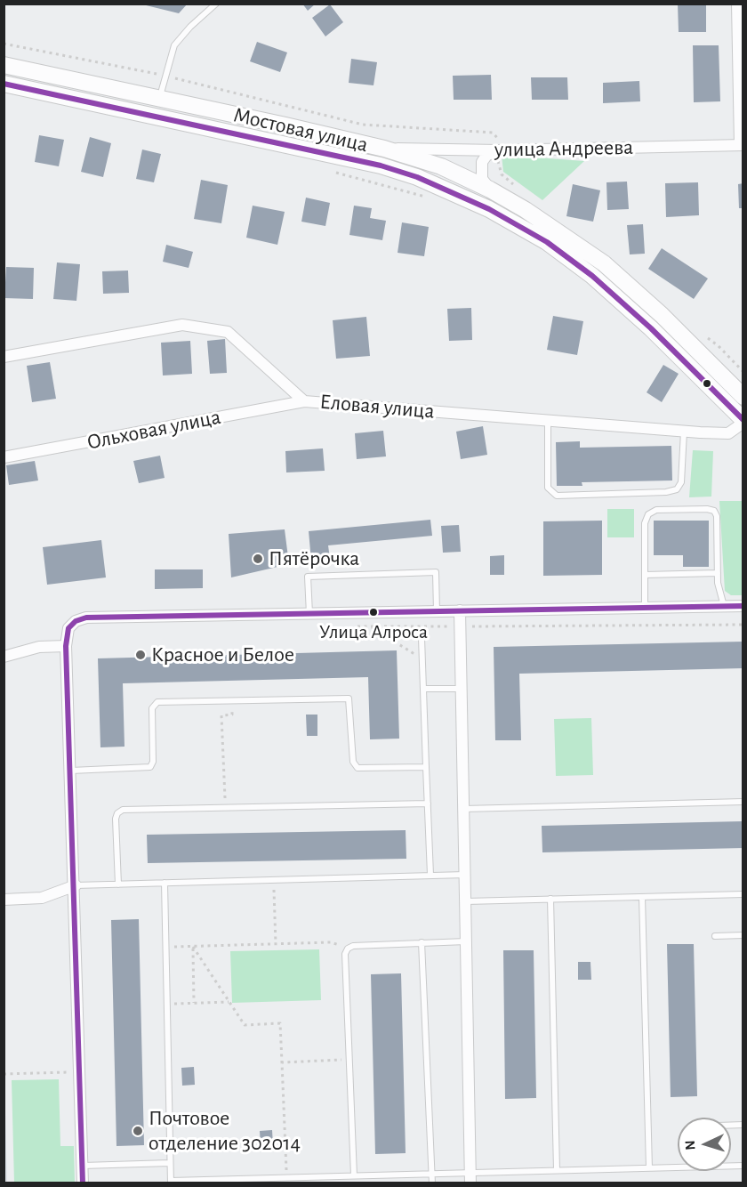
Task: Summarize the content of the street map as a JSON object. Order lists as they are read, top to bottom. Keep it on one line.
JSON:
{"streets":{"main road":["Мостовая улица"],"street":["улица Андреева","Еловая улица","Ольховая улица"]},"crossings":[["Мостовая улица","улица Андреева"],["Мостовая улица","Еловая улица"],["Еловая улица","Ольховая улица"]],"places":["Пятёрочка","Улица Алроса","Красное и Белое","Почтовое отделение 302014"],"north":"left"}
